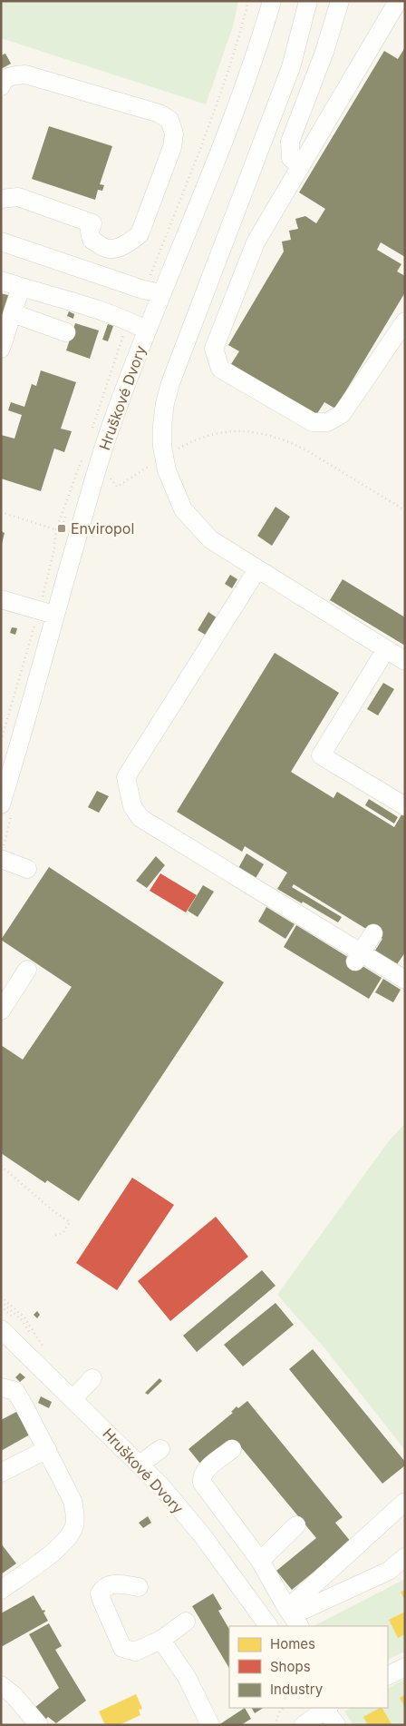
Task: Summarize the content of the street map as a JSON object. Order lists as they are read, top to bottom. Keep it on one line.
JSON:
{"streets":{"street":["Hruškové Dvory"]},"places":{"transit":["Enviropol"]},"legend":["Homes","Shops","Industry"]}
